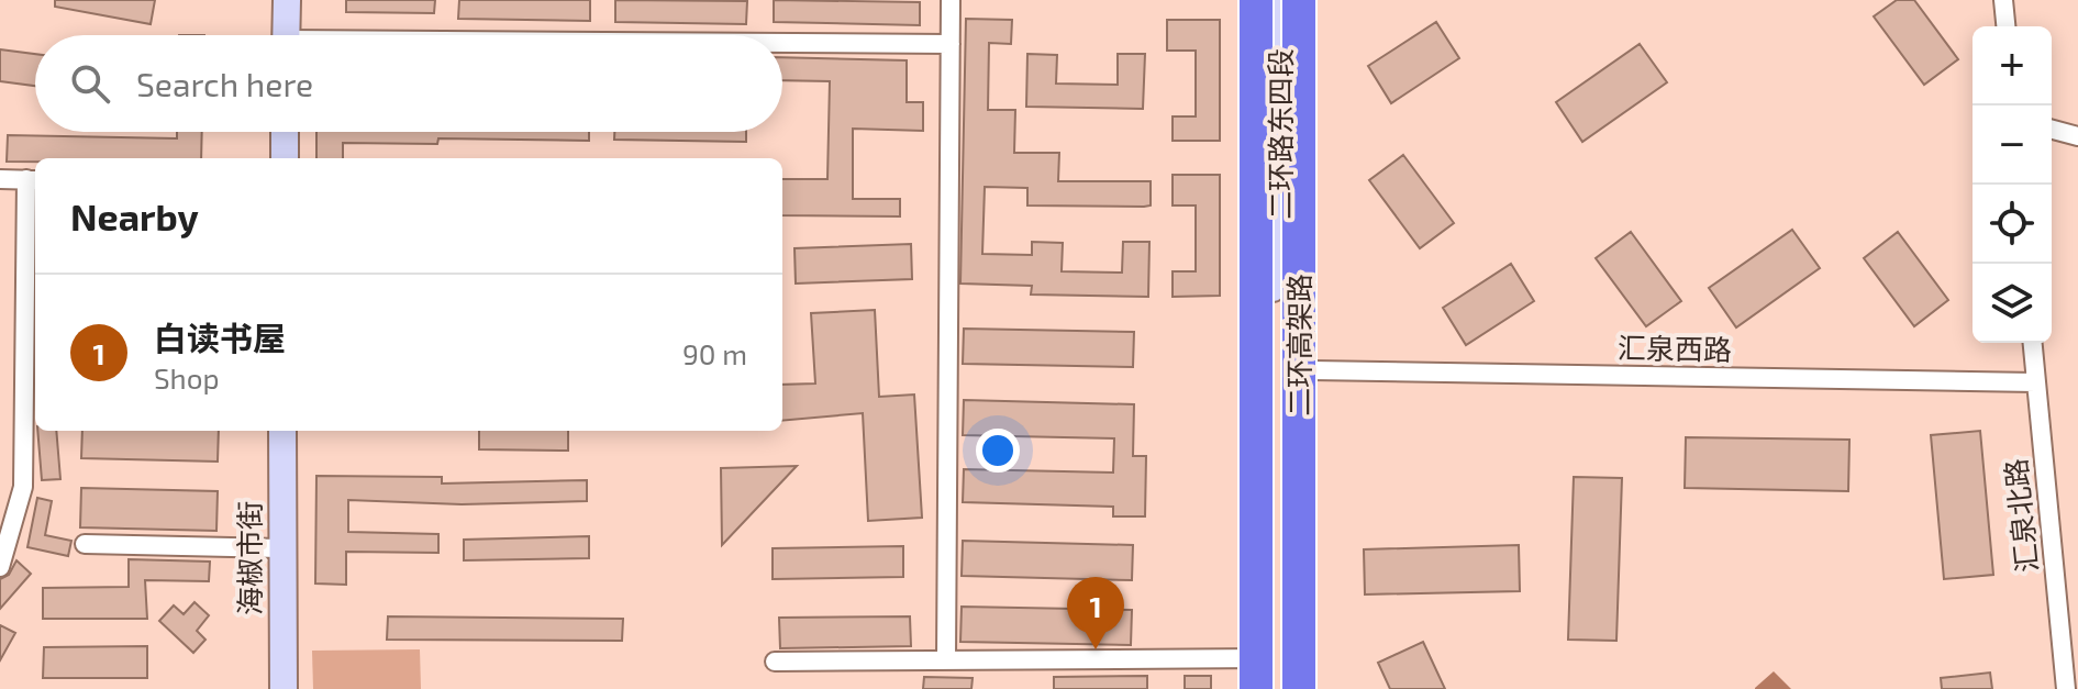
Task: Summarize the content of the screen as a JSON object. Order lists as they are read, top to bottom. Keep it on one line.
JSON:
{"streets":{"highway":["二环高架路"],"main road":["二环路东四段","海椒市街"],"street":["汇泉西路","汇泉北路"]},"crossings":[["二环路东四段","二环高架路"],["二环路东四段","汇泉西路"],["二环高架路","汇泉西路"],["汇泉西路","汇泉北路"]],"page":{"map_buttons":["+","−"],"search":"Search here","heading":"Nearby","list":[{"mark":"1","name":"白读书屋","note":"Shop","value":"90 m"}],"pins":"1"}}
